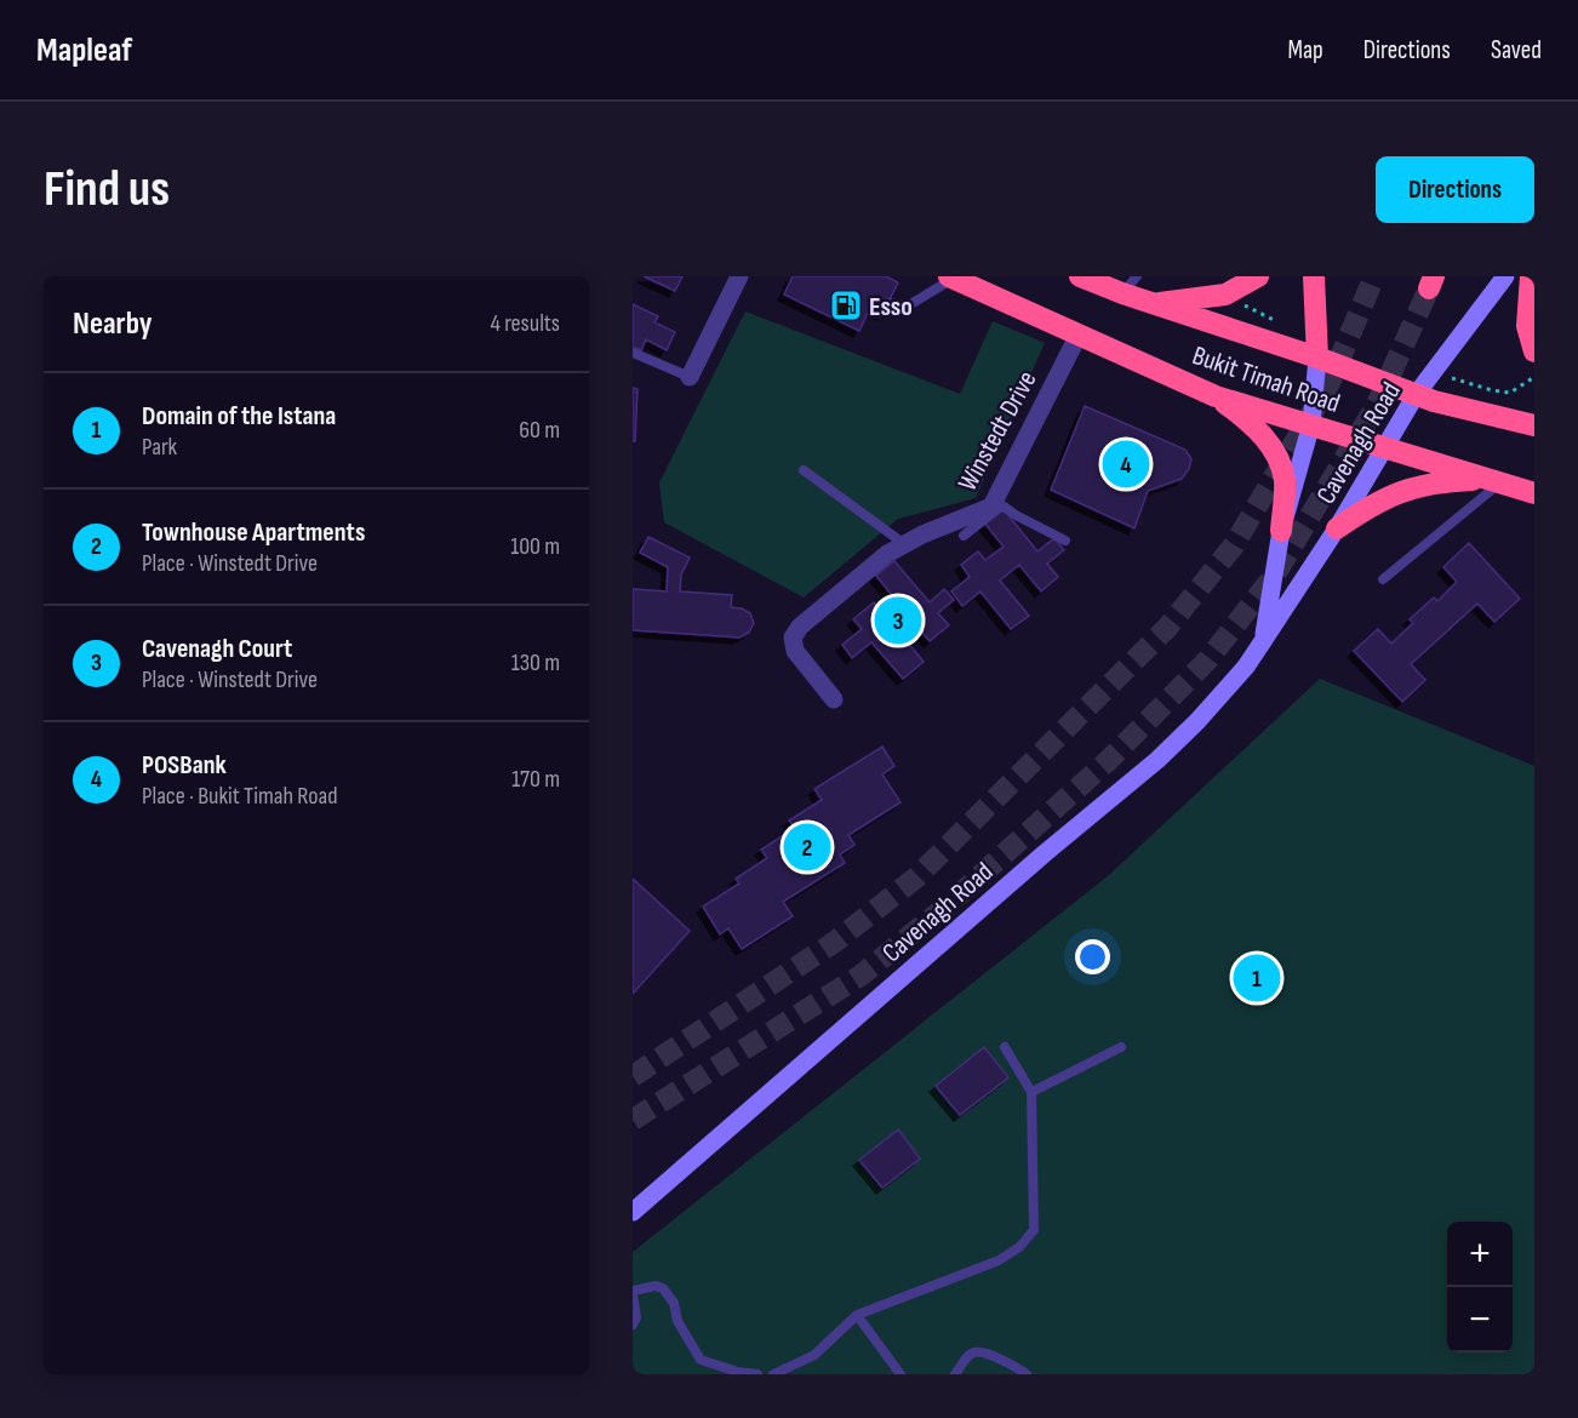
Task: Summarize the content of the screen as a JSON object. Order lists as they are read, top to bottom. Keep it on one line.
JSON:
{"streets":{"highway":["Bukit Timah Road"],"street":["Winstedt Drive","Cavenagh Road"]},"crossings":[["Bukit Timah Road","Winstedt Drive"],["Bukit Timah Road","Cavenagh Road"]],"places":{"fuel station":["Esso"]},"page":{"header":"Mapleaf","nav":["Map","Directions","Saved"],"buttons":"Directions","title":"Find us","heading":["Nearby","4 results"],"list":[{"mark":"1","name":"Domain of the Istana","note":"Park","value":"60 m"},{"mark":"2","name":"Townhouse Apartments","note":"Place · Winstedt Drive","value":"100 m"},{"mark":"3","name":"Cavenagh Court","note":"Place · Winstedt Drive","value":"130 m"},{"mark":"4","name":"POSBank","note":"Place · Bukit Timah Road","value":"170 m"}],"pins":["4","3","2","1"],"map_buttons":["+","−"]}}
